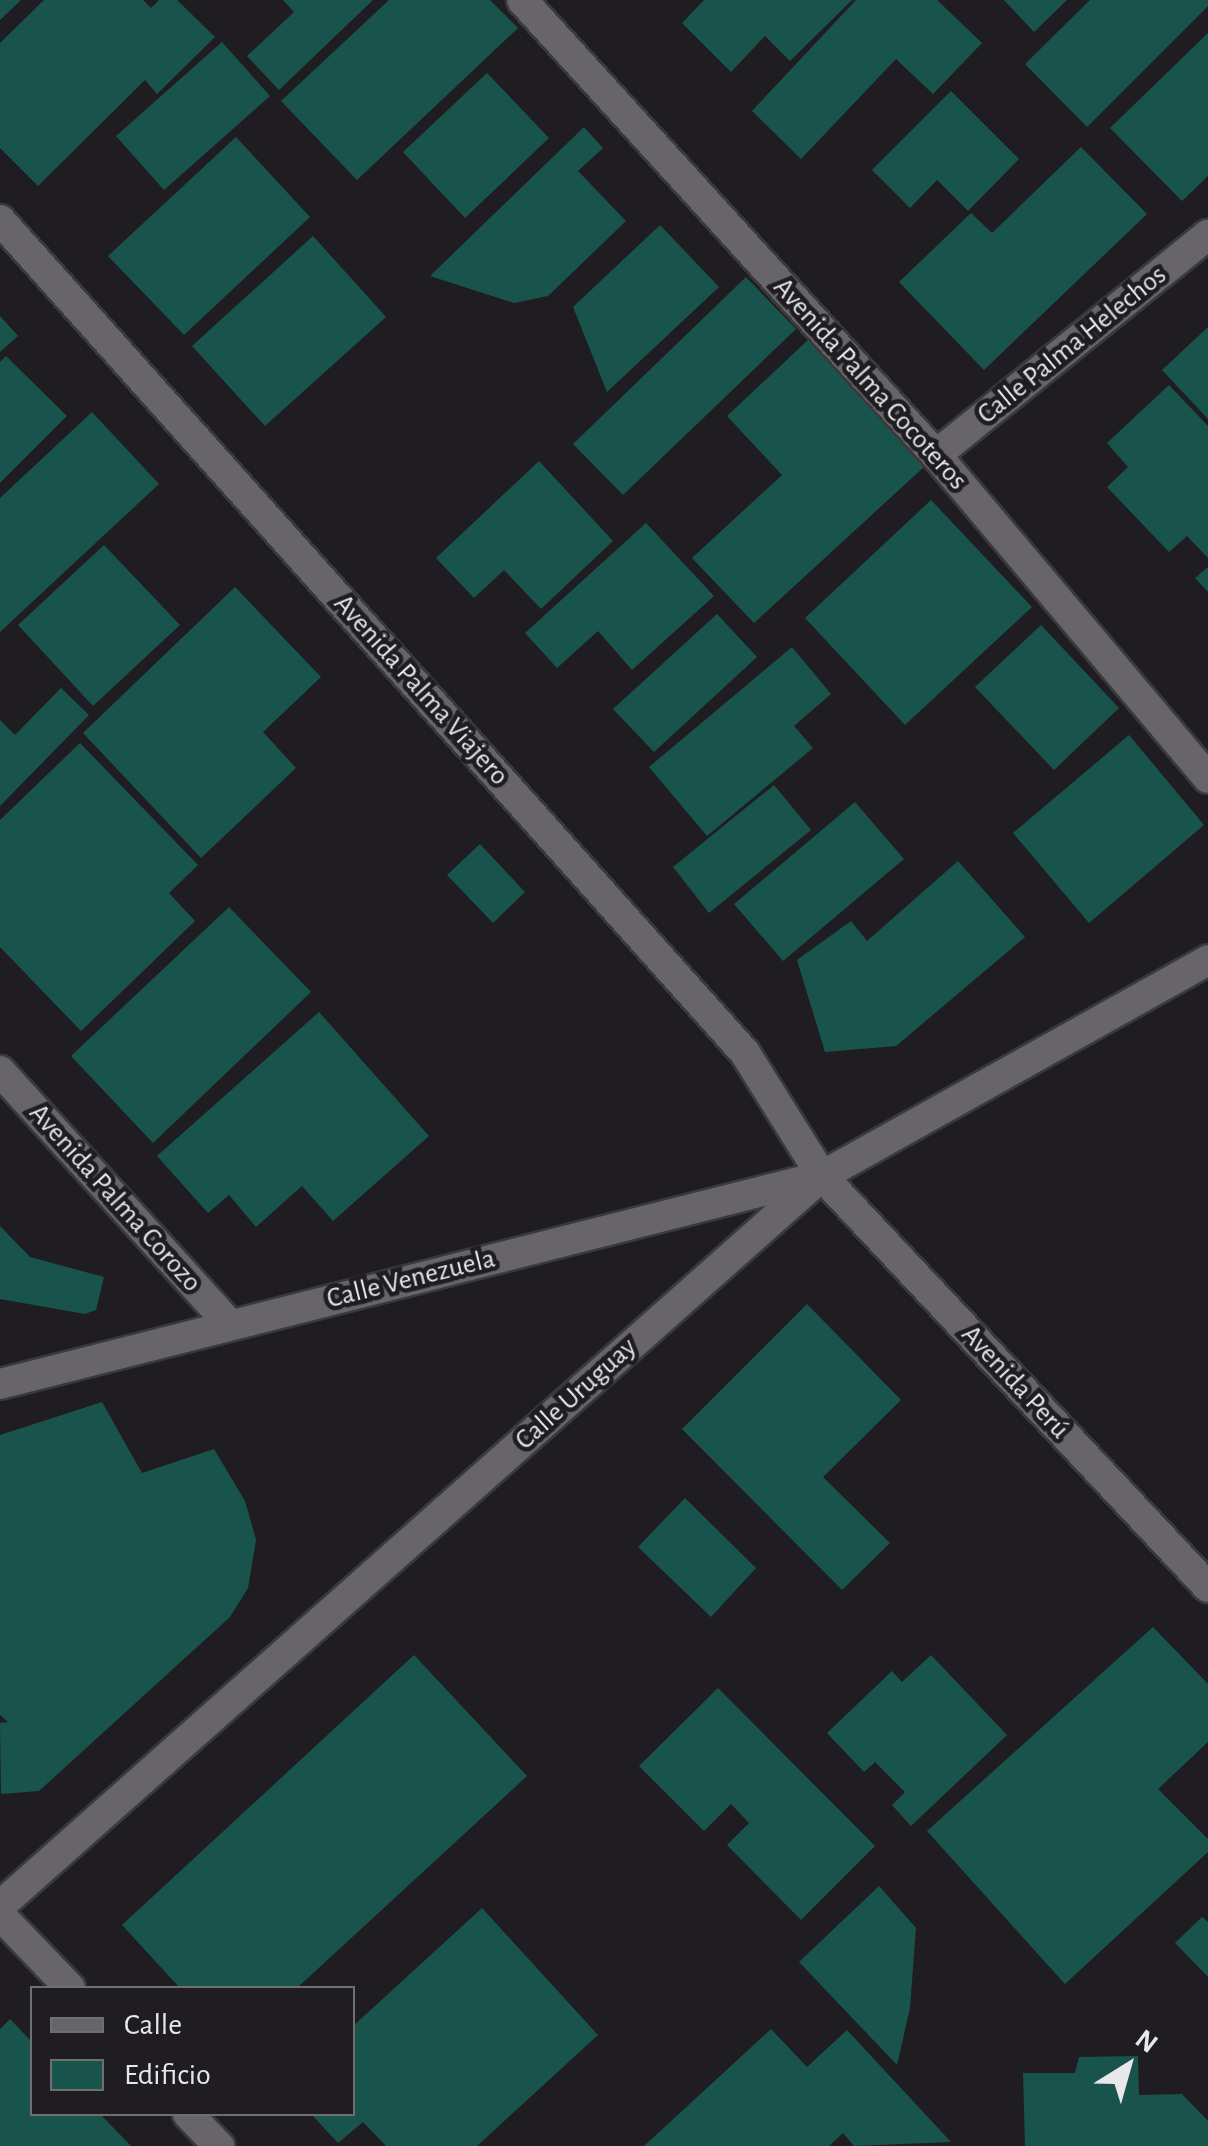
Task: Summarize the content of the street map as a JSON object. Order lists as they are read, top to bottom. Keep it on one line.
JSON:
{"streets":{"street":["Calle Palma Helechos","Avenida Palma Cocoteros","Avenida Palma Viajero","Avenida Palma Corozo","Calle Venezuela","Avenida Perú","Calle Uruguay"]},"crossings":[["Calle Palma Helechos","Avenida Palma Cocoteros"],["Avenida Palma Viajero","Calle Venezuela"],["Avenida Palma Viajero","Avenida Perú"],["Avenida Palma Viajero","Calle Uruguay"],["Avenida Palma Corozo","Calle Venezuela"],["Calle Venezuela","Avenida Perú"],["Calle Venezuela","Calle Uruguay"],["Avenida Perú","Calle Uruguay"]],"legend":["Calle","Edificio"],"north":"top right"}
